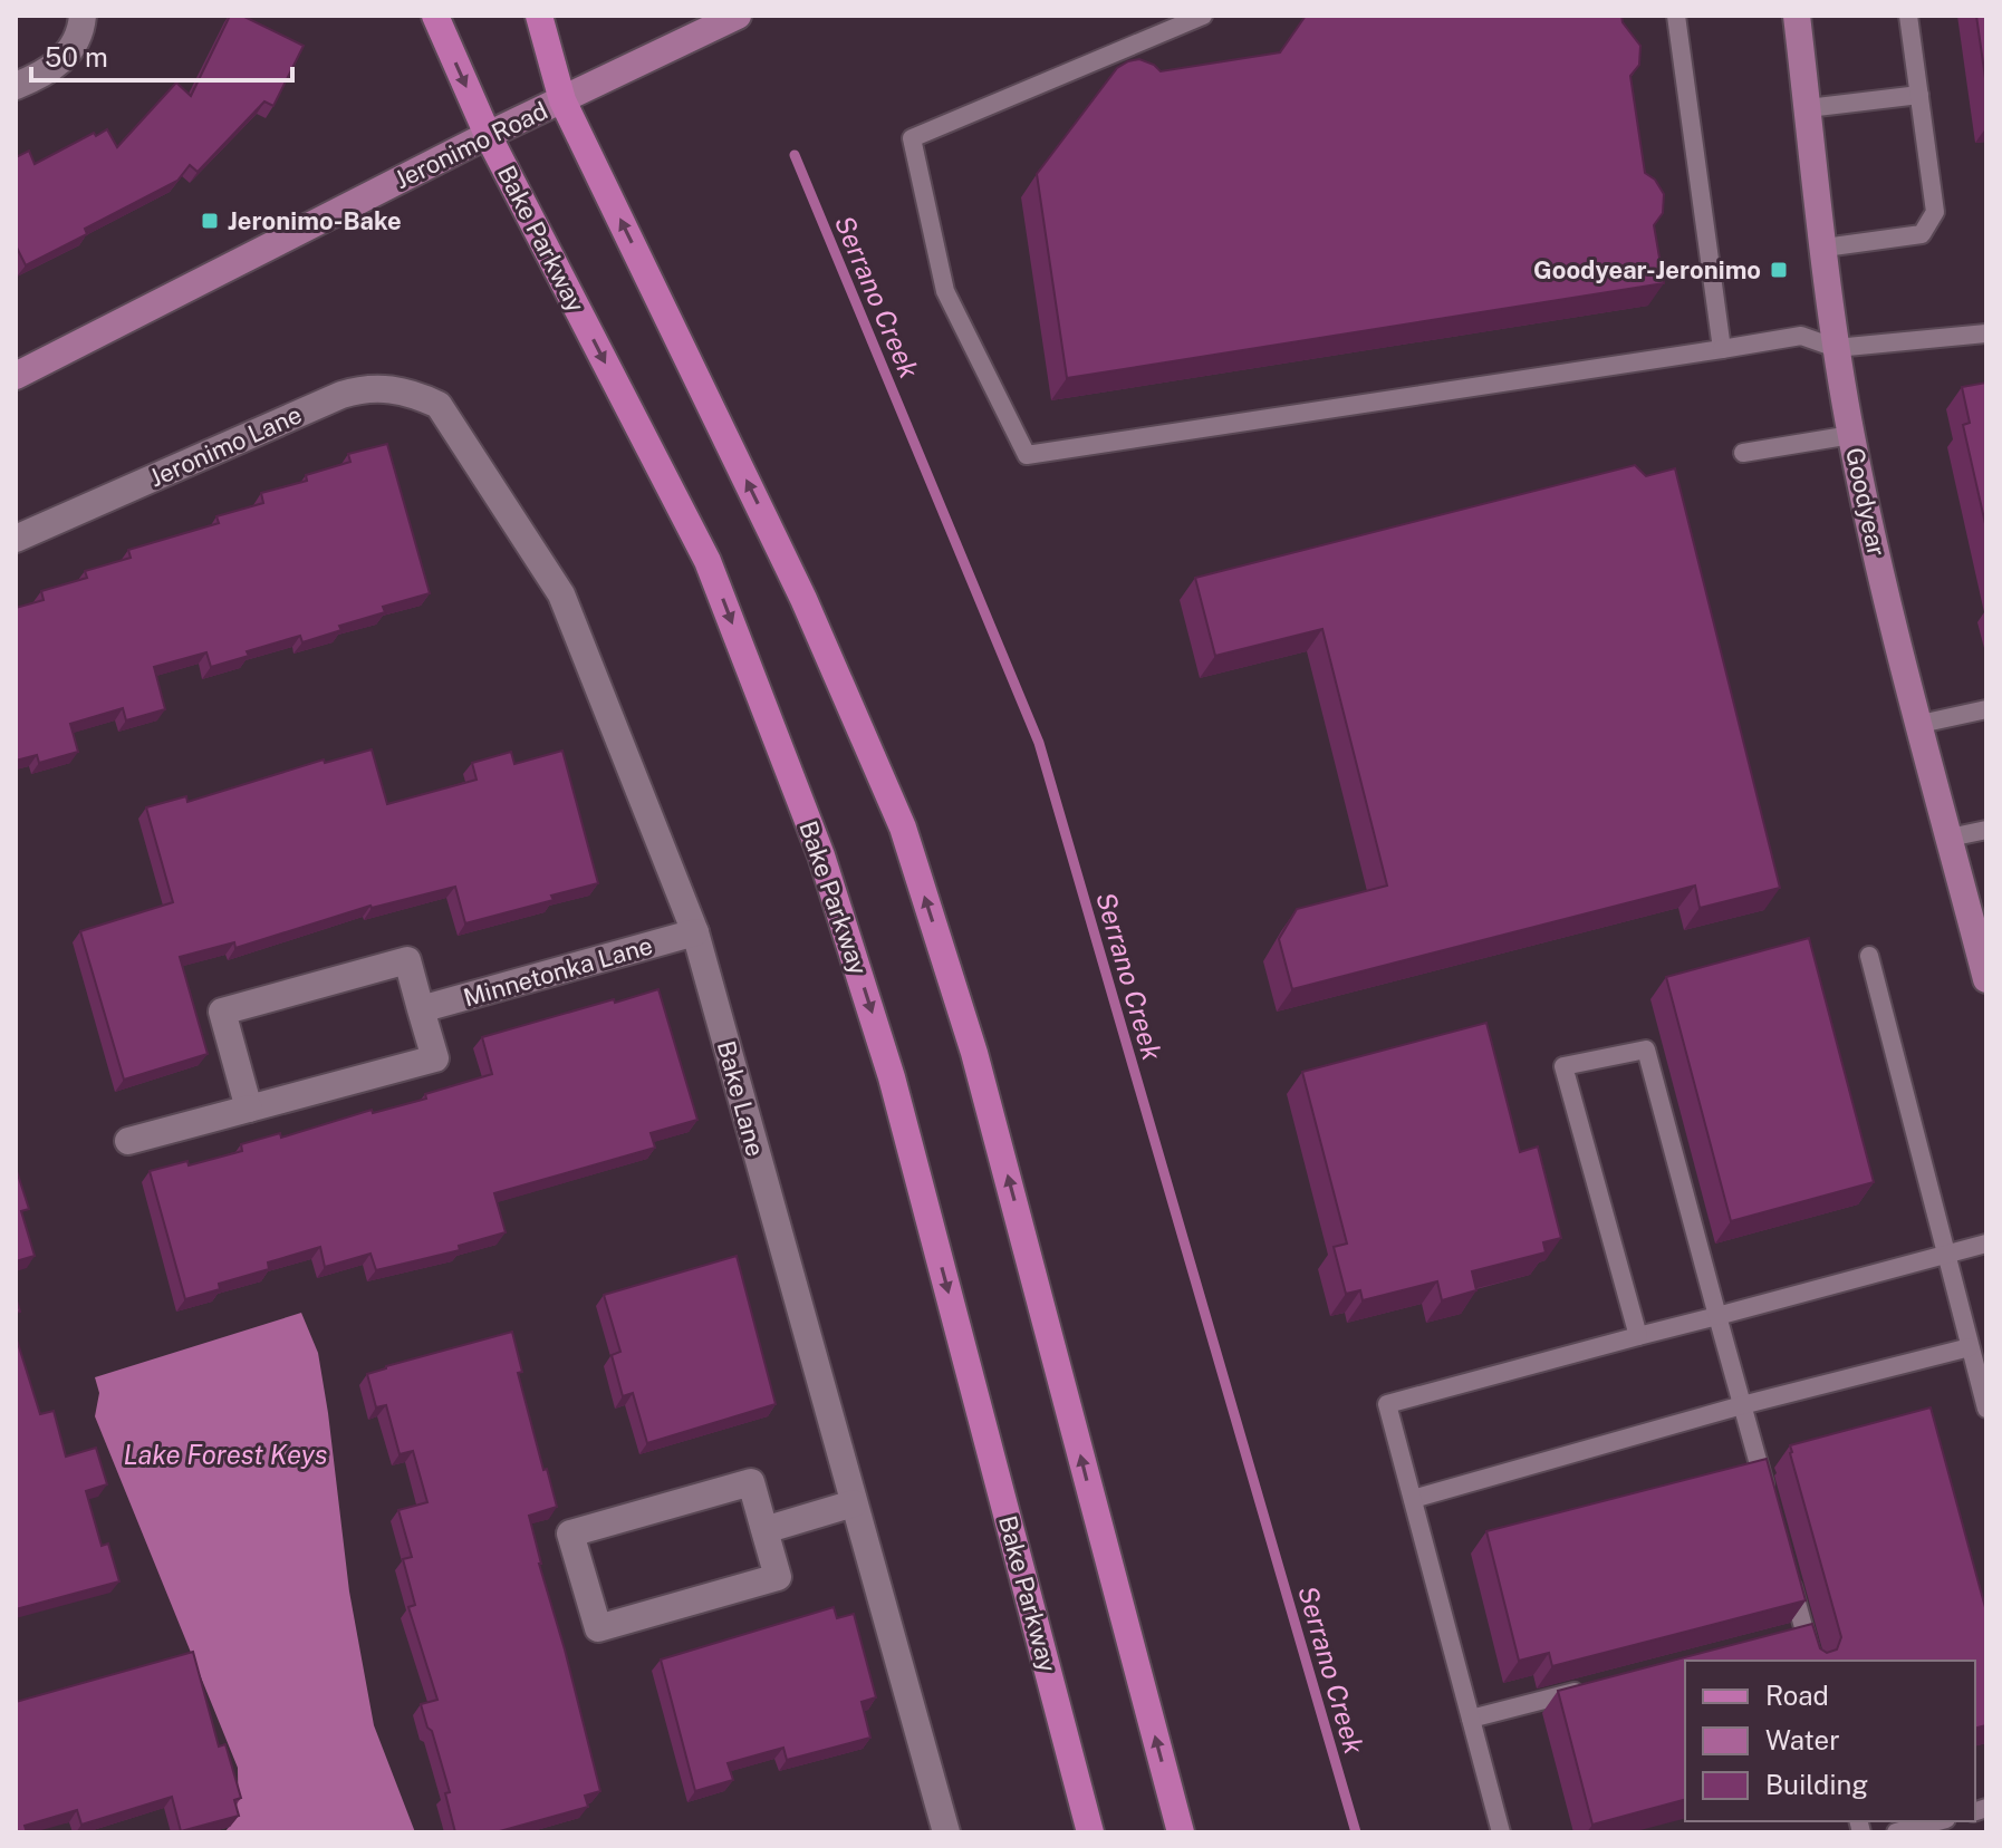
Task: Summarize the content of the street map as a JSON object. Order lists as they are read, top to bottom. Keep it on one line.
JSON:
{"streets":{"main road":["Bake Parkway"],"street":["Jeronimo Road","Jeronimo Lane","Goodyear","Minnetonka Lane","Bake Lane"]},"crossings":[["Jeronimo Road","Bake Parkway"],["Jeronimo Lane","Bake Lane"],["Minnetonka Lane","Bake Lane"]],"water":["Serrano Creek","Lake Forest Keys"],"places":{"transit":["Jeronimo-Bake","Goodyear-Jeronimo"]},"legend":["Road","Water","Building"],"scale_bar":"50 m"}
